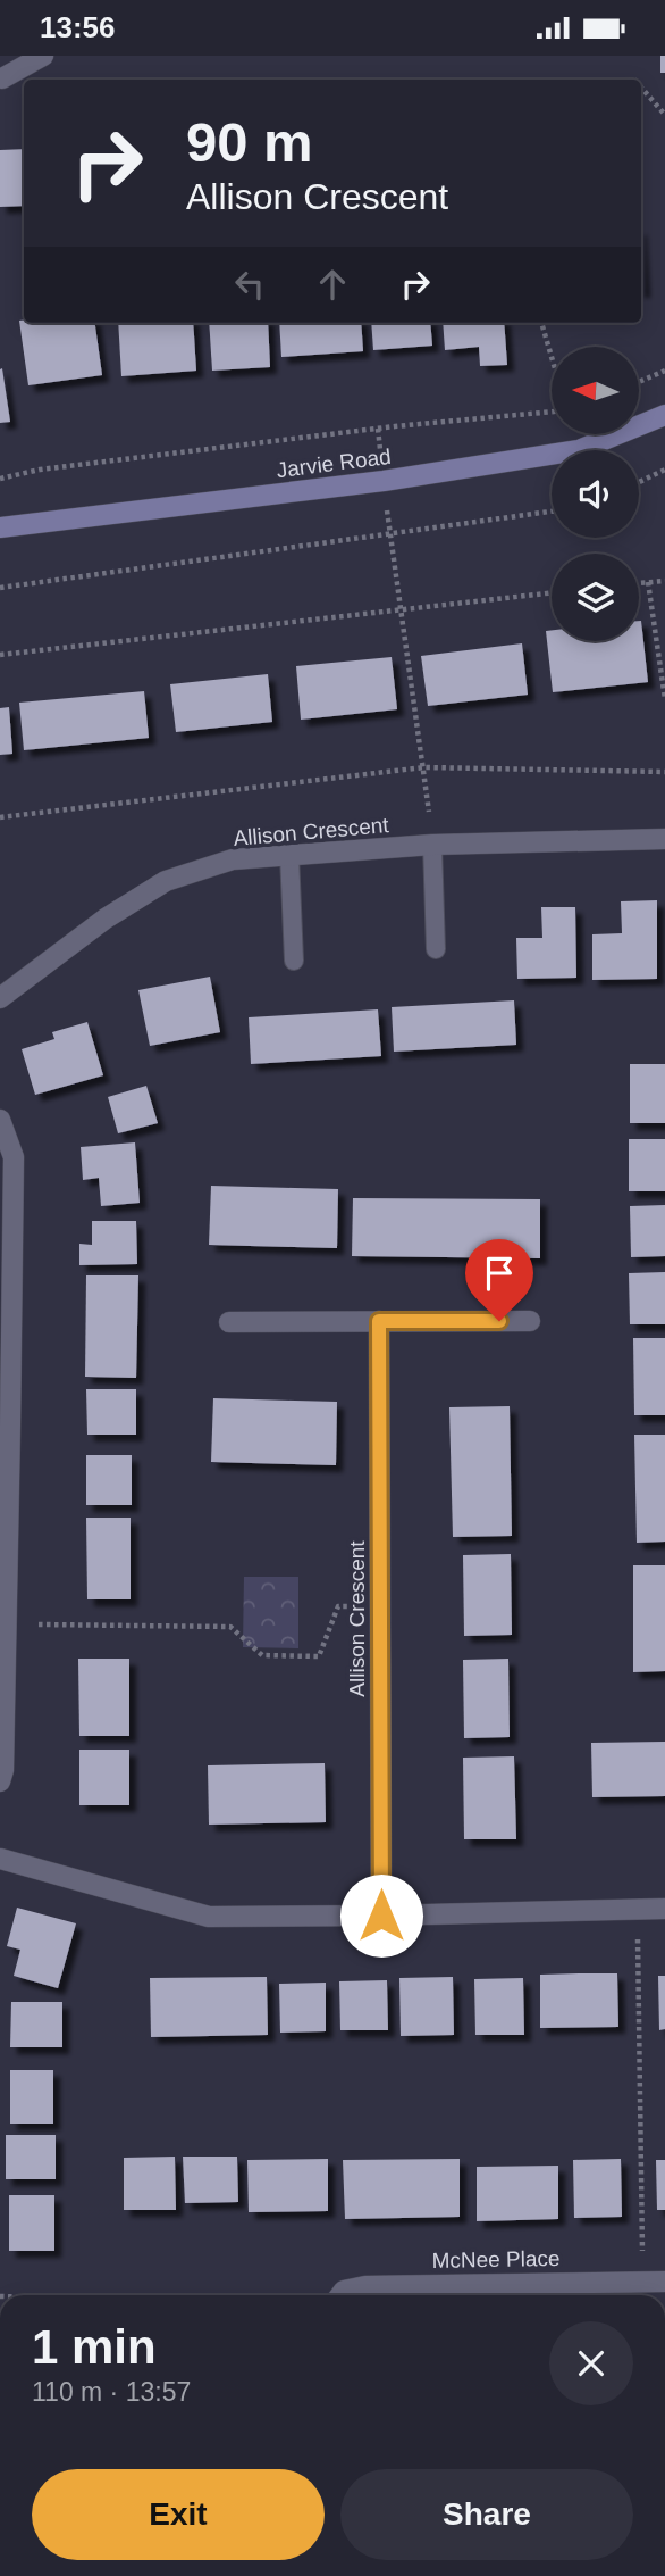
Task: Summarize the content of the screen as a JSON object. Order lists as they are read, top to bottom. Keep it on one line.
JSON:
{"streets":{"street":["Jarvie Road","Allison Crescent","McNee Place"]},"north":"left","page":{"status":"13:56","turn":["90 m","Allison Crescent"],"heading":["1 min","110 m · 13:57"],"buttons":["Exit","Share"]}}
